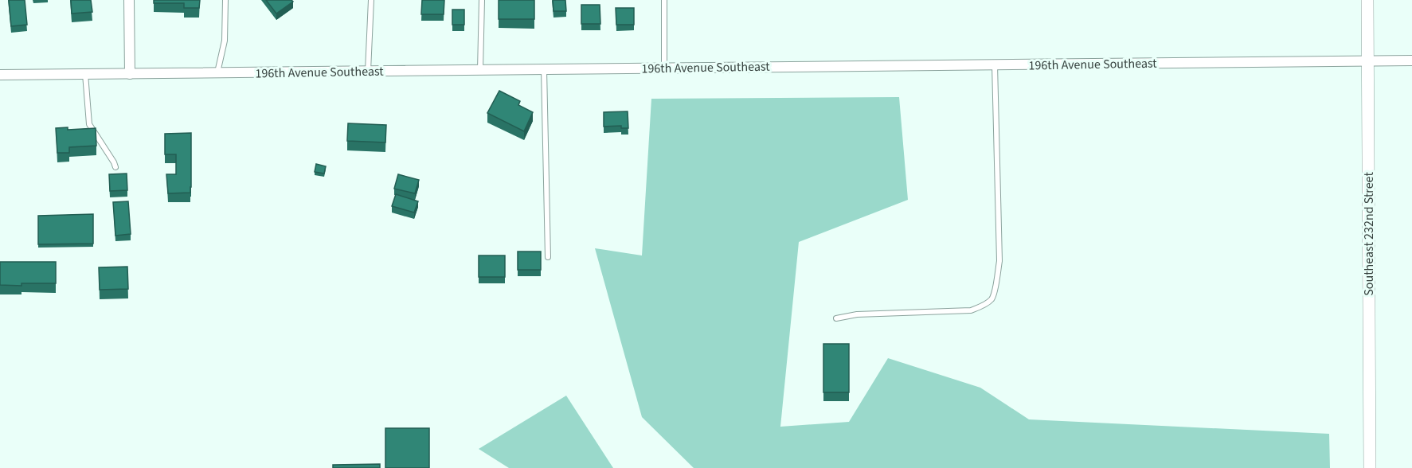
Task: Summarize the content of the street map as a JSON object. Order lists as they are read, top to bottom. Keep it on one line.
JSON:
{"streets":{"street":["196th Avenue Southeast","Southeast 232nd Street"]},"crossings":[["196th Avenue Southeast","Southeast 232nd Street"]]}
